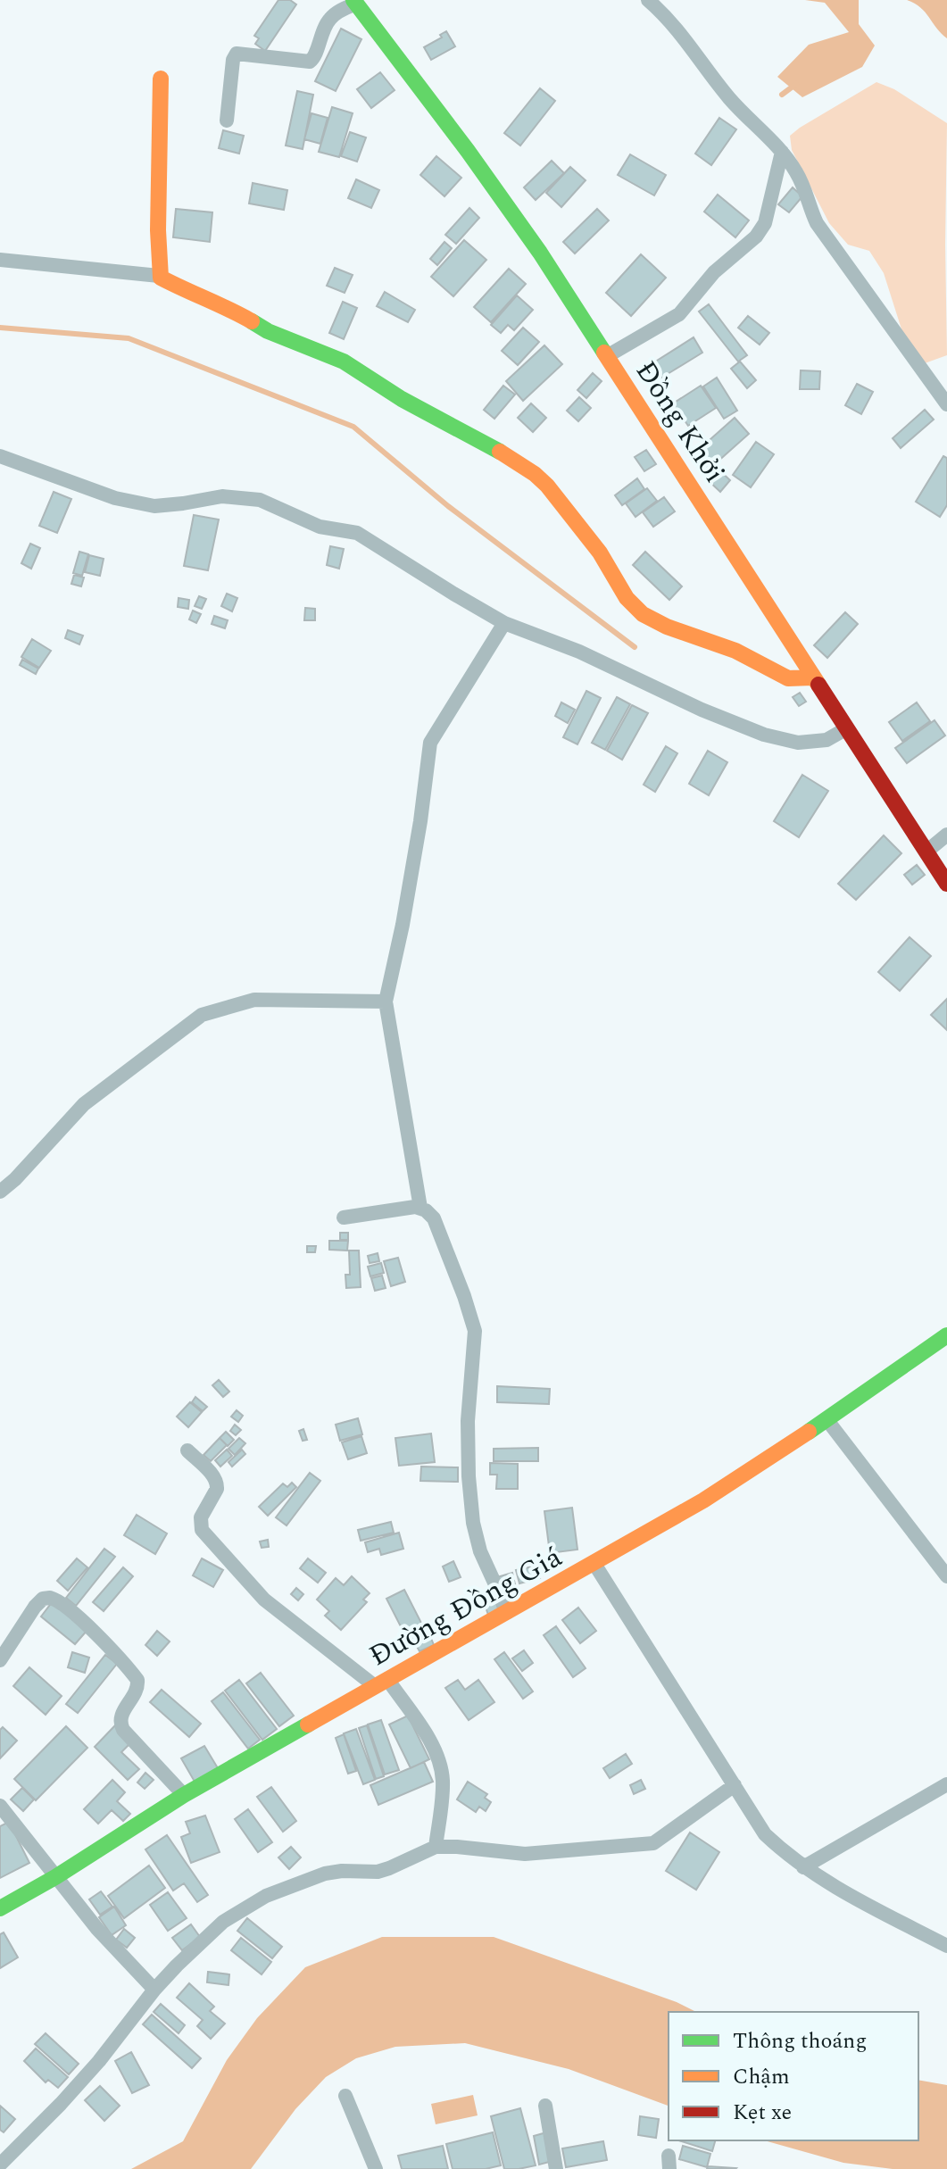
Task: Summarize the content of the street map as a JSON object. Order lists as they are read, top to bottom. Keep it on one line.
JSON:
{"streets":{"street":["Đồng Khởi","Đường Đồng Giá"]},"legend":["Thông thoáng","Chậm","Kẹt xe"]}
